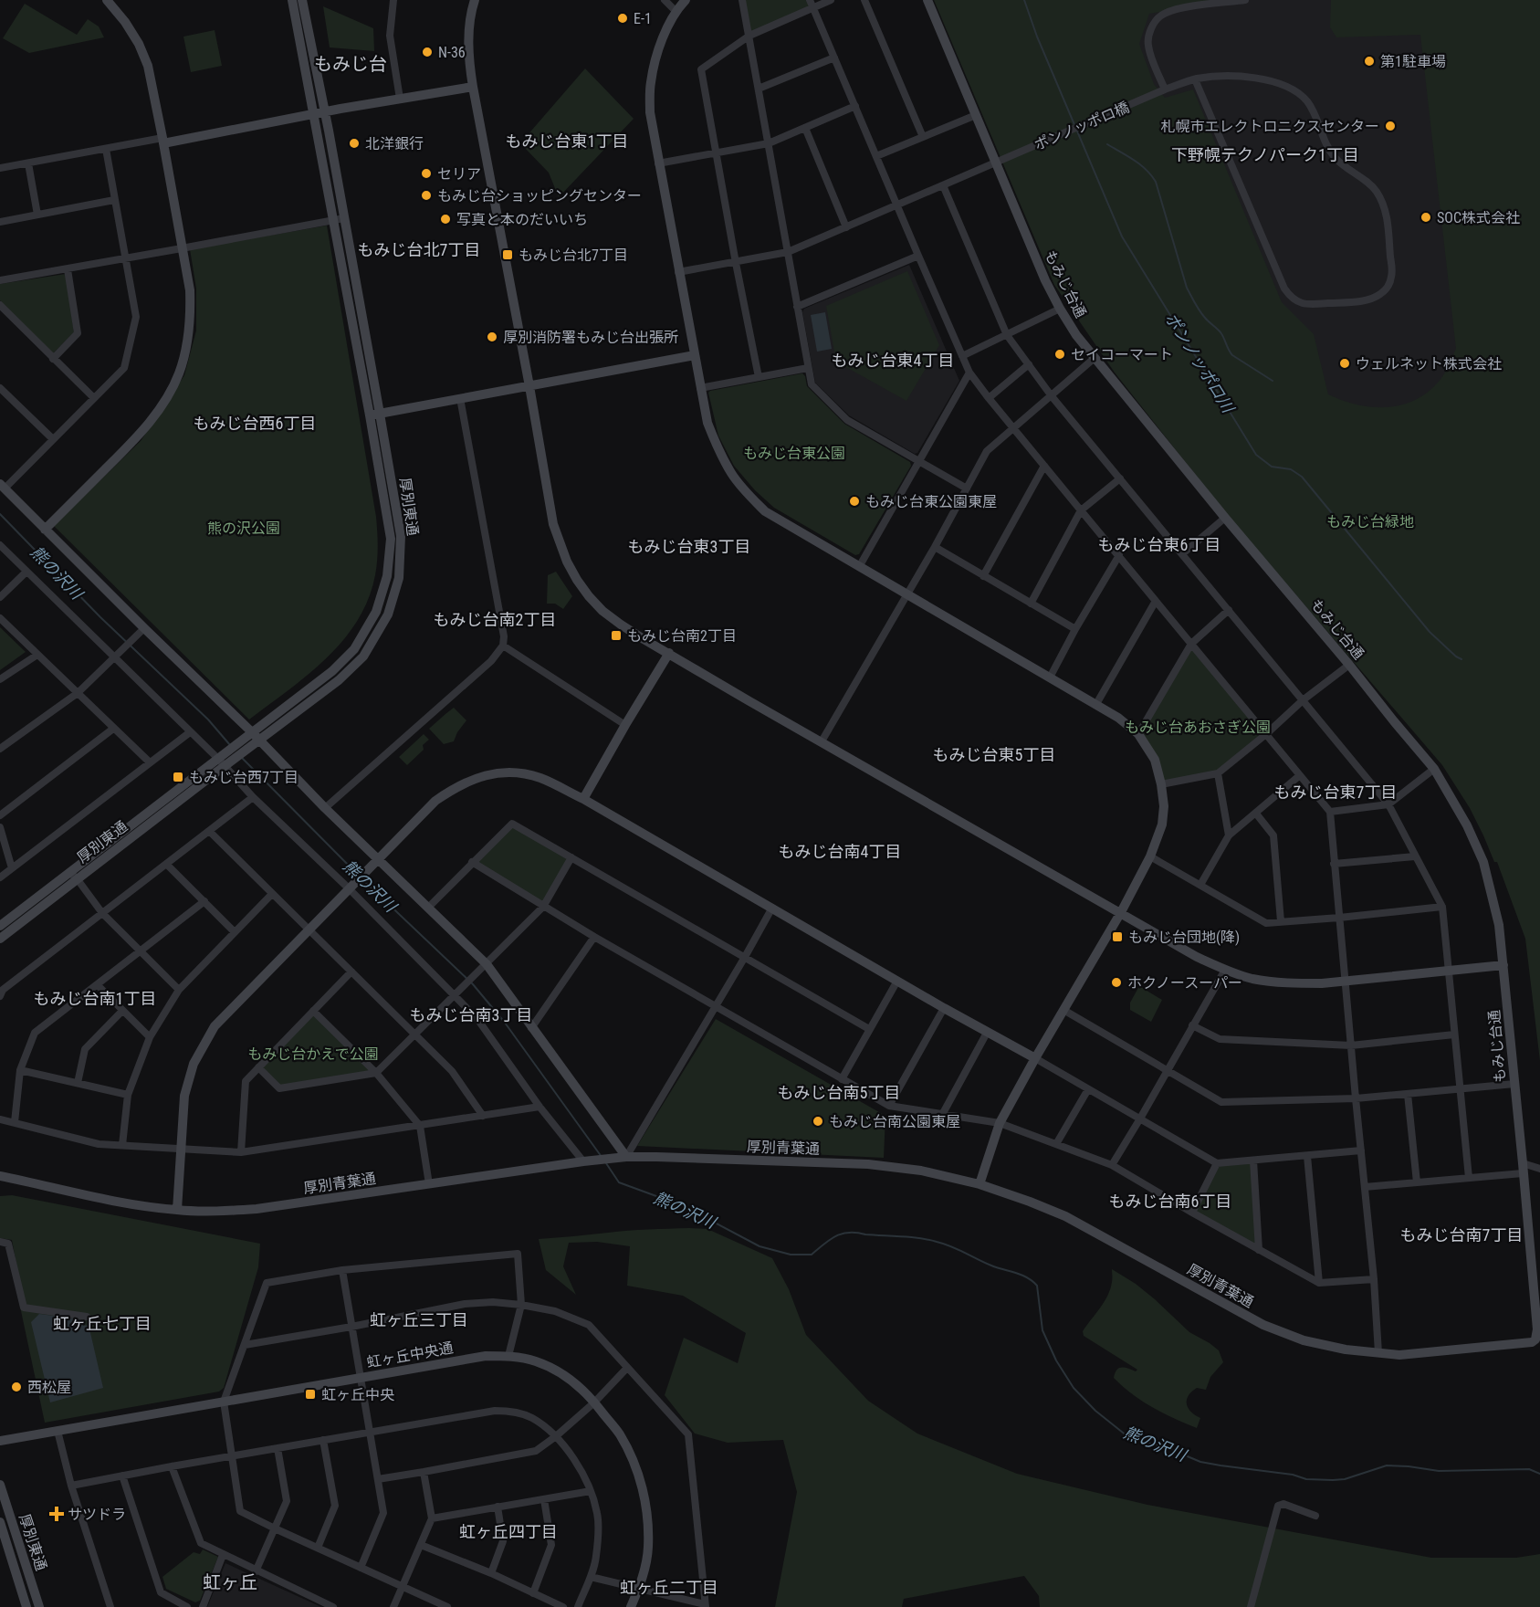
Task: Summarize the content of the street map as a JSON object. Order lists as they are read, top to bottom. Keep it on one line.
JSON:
{"streets":{"street":["ポンノッポロ橋","もみじ台通","厚別東通","厚別青葉通","虹ヶ丘中央通"]},"crossings":[["ポンノッポロ橋","もみじ台通"],["もみじ台通","厚別青葉通"]],"districts":["もみじ台","もみじ台東1丁目","下野幌テクノパーク1丁目","もみじ台北7丁目","もみじ台東4丁目","もみじ台西6丁目","もみじ台東6丁目","もみじ台東3丁目","もみじ台南2丁目","もみじ台東5丁目","もみじ台東7丁目","もみじ台南4丁目","もみじ台南1丁目","もみじ台南3丁目","もみじ台南5丁目","もみじ台南6丁目","もみじ台南7丁目","虹ヶ丘三丁目","虹ヶ丘七丁目","虹ヶ丘四丁目","虹ヶ丘","虹ヶ丘二丁目"],"water":["ポンノッポロ川","熊の沢川"],"parks":["もみじ台東公園","もみじ台緑地","熊の沢公園","もみじ台あおさぎ公園","もみじ台かえで公園"],"places":{"other":["E-1","N-36","第1駐車場","札幌市エレクトロニクスセンター","北洋銀行","セリア","もみじ台ショッピングセンター","SOC株式会社","写真と本のだいいち","厚別消防署もみじ台出張所","セイコーマート","ウェルネット株式会社","もみじ台東公園東屋","ホクノースーパー","もみじ台南公園東屋","西松屋"],"transit":["もみじ台北7丁目","もみじ台南2丁目","もみじ台西7丁目","もみじ台団地(降)","虹ヶ丘中央"],"health":["サツドラ"]}}
